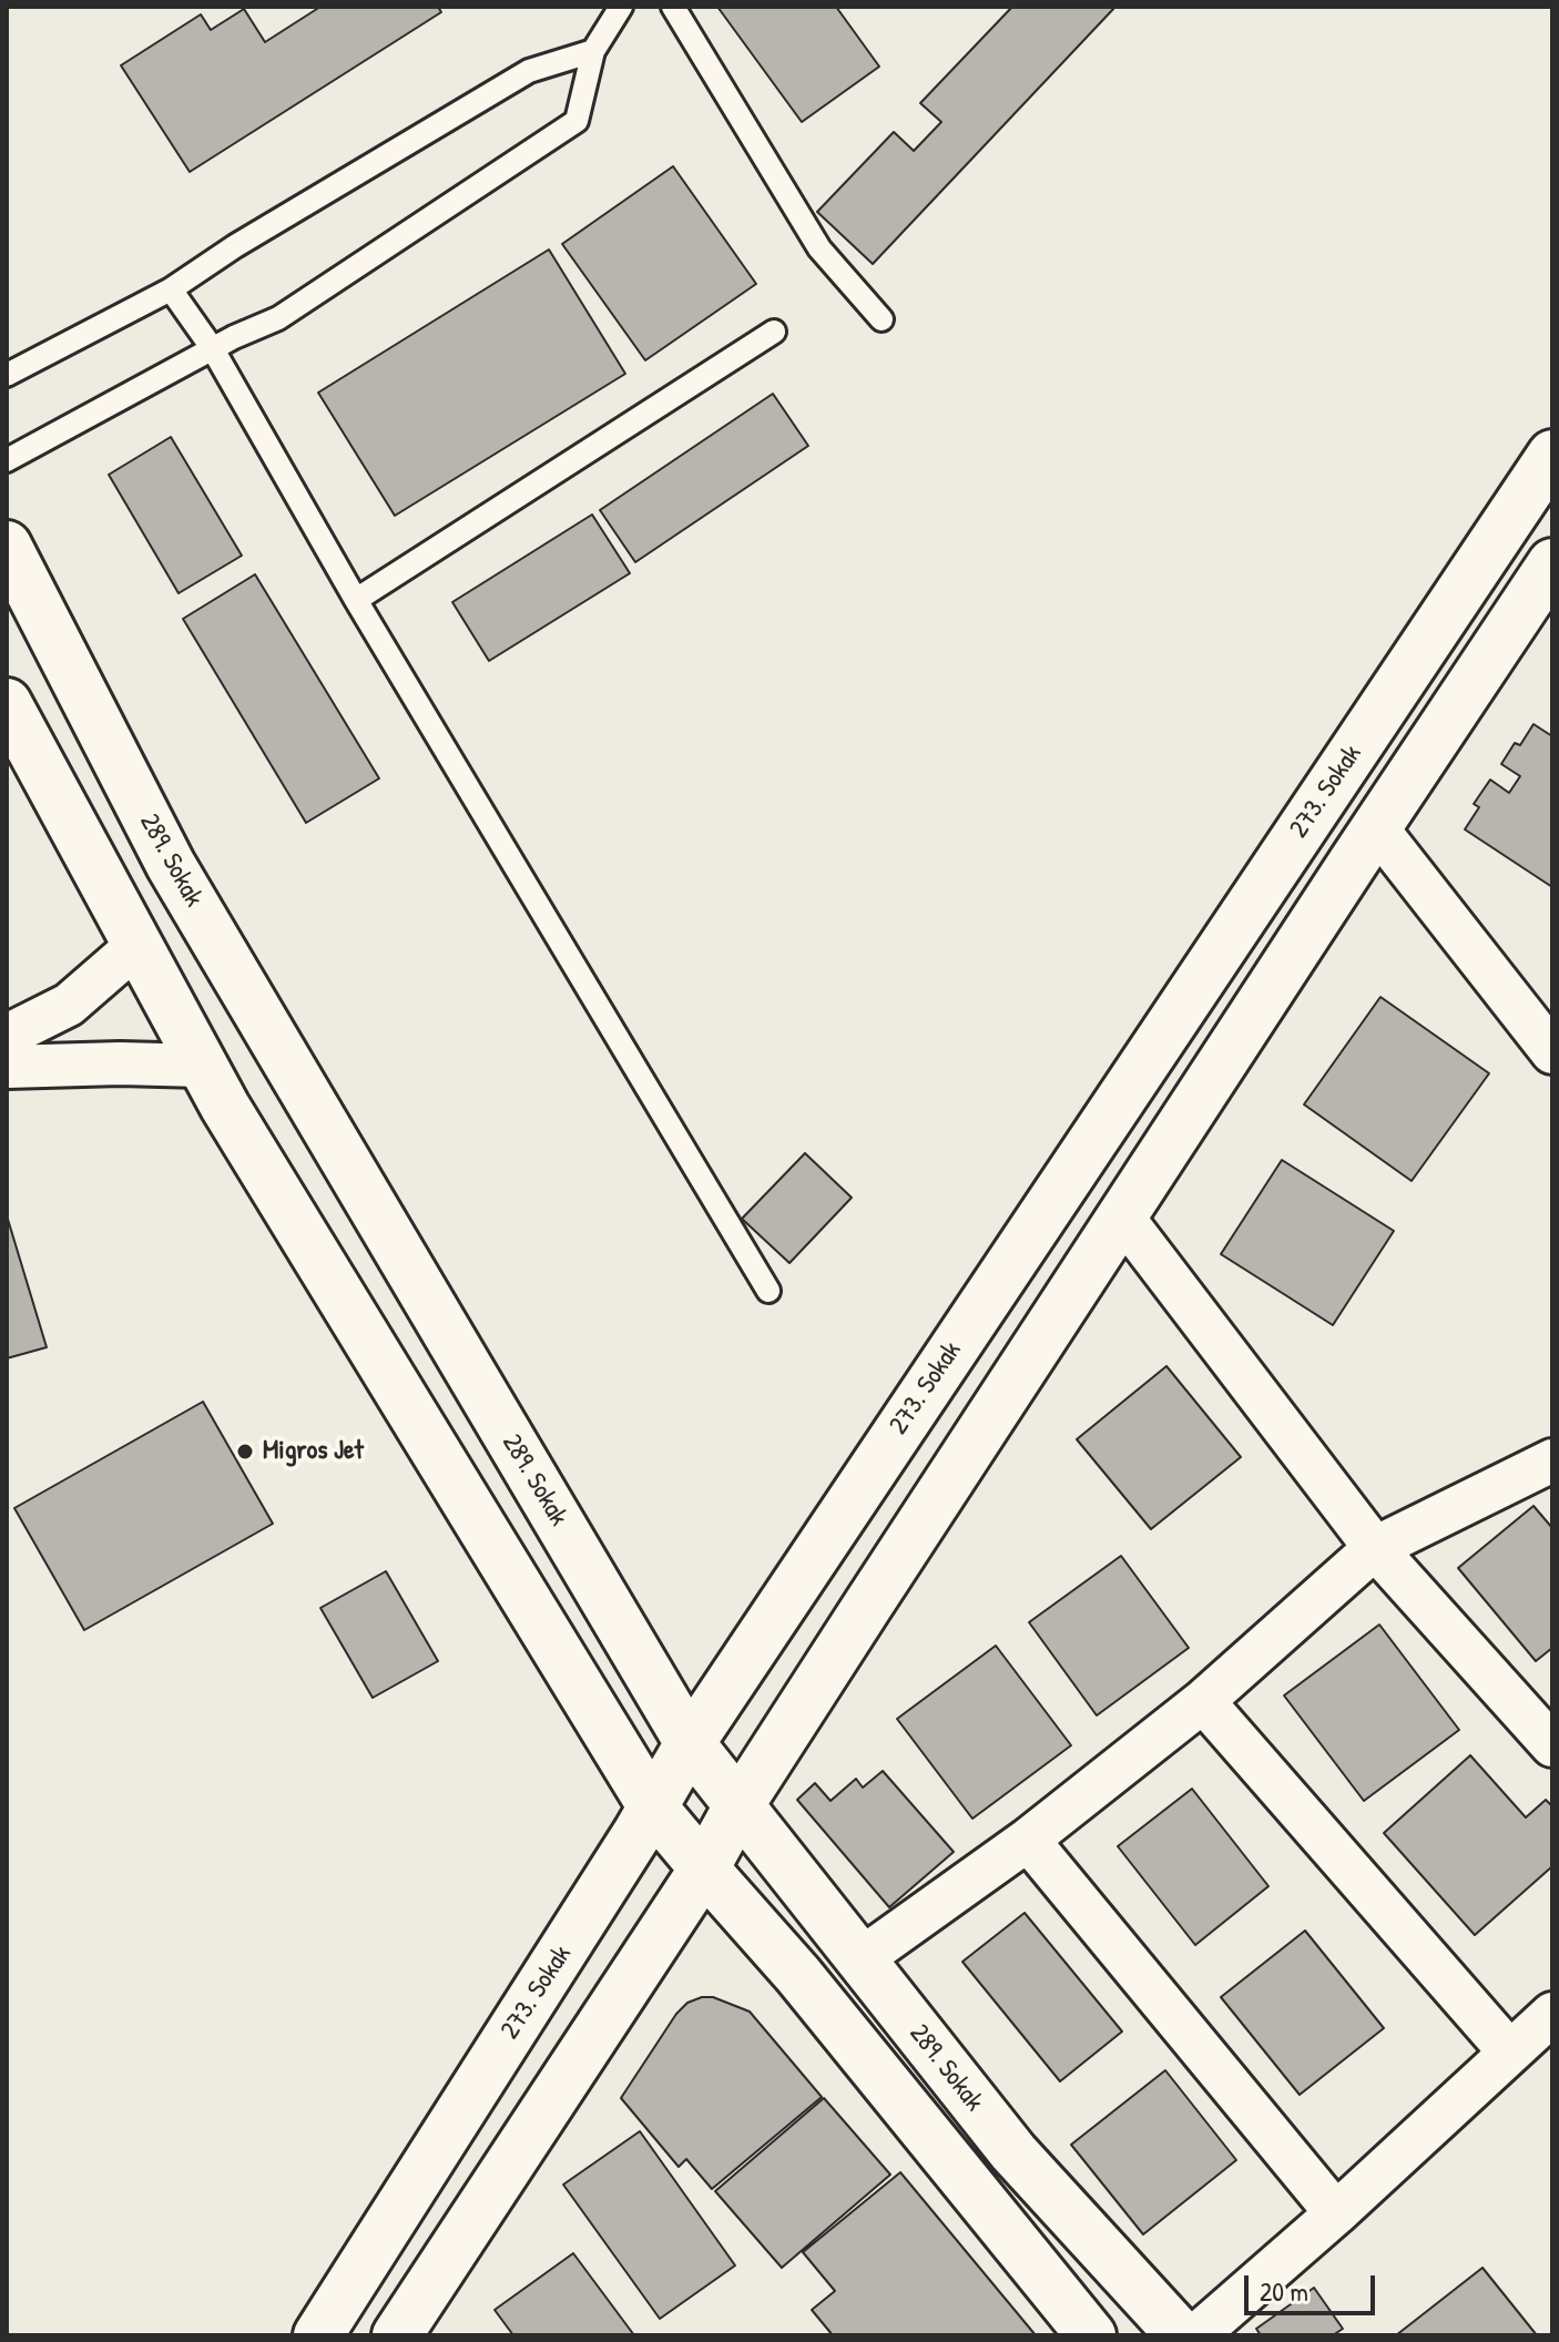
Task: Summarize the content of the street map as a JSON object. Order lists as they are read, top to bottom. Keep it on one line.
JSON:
{"streets":{"street":["273. Sokak","289. Sokak"]},"crossings":[["273. Sokak","289. Sokak"]],"places":["Migros Jet"],"scale_bar":"20 m"}
